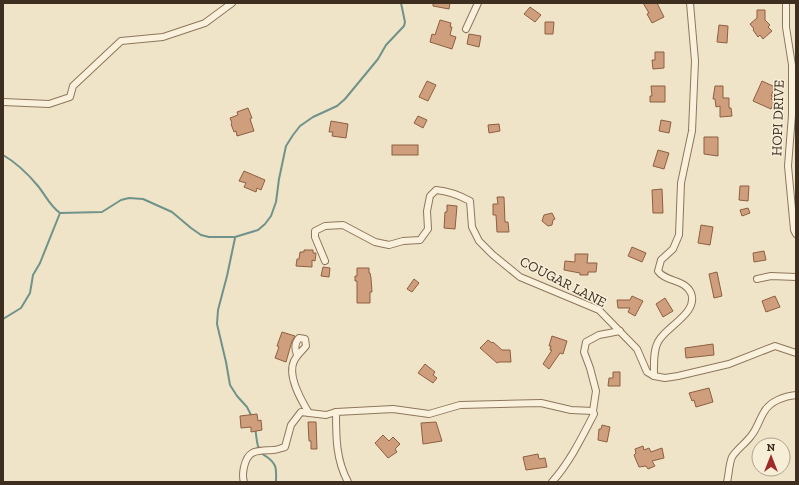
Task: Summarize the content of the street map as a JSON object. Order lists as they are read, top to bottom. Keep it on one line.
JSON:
{"streets":{"street":["HOPI DRIVE","COUGAR LANE"]},"north":"top"}
